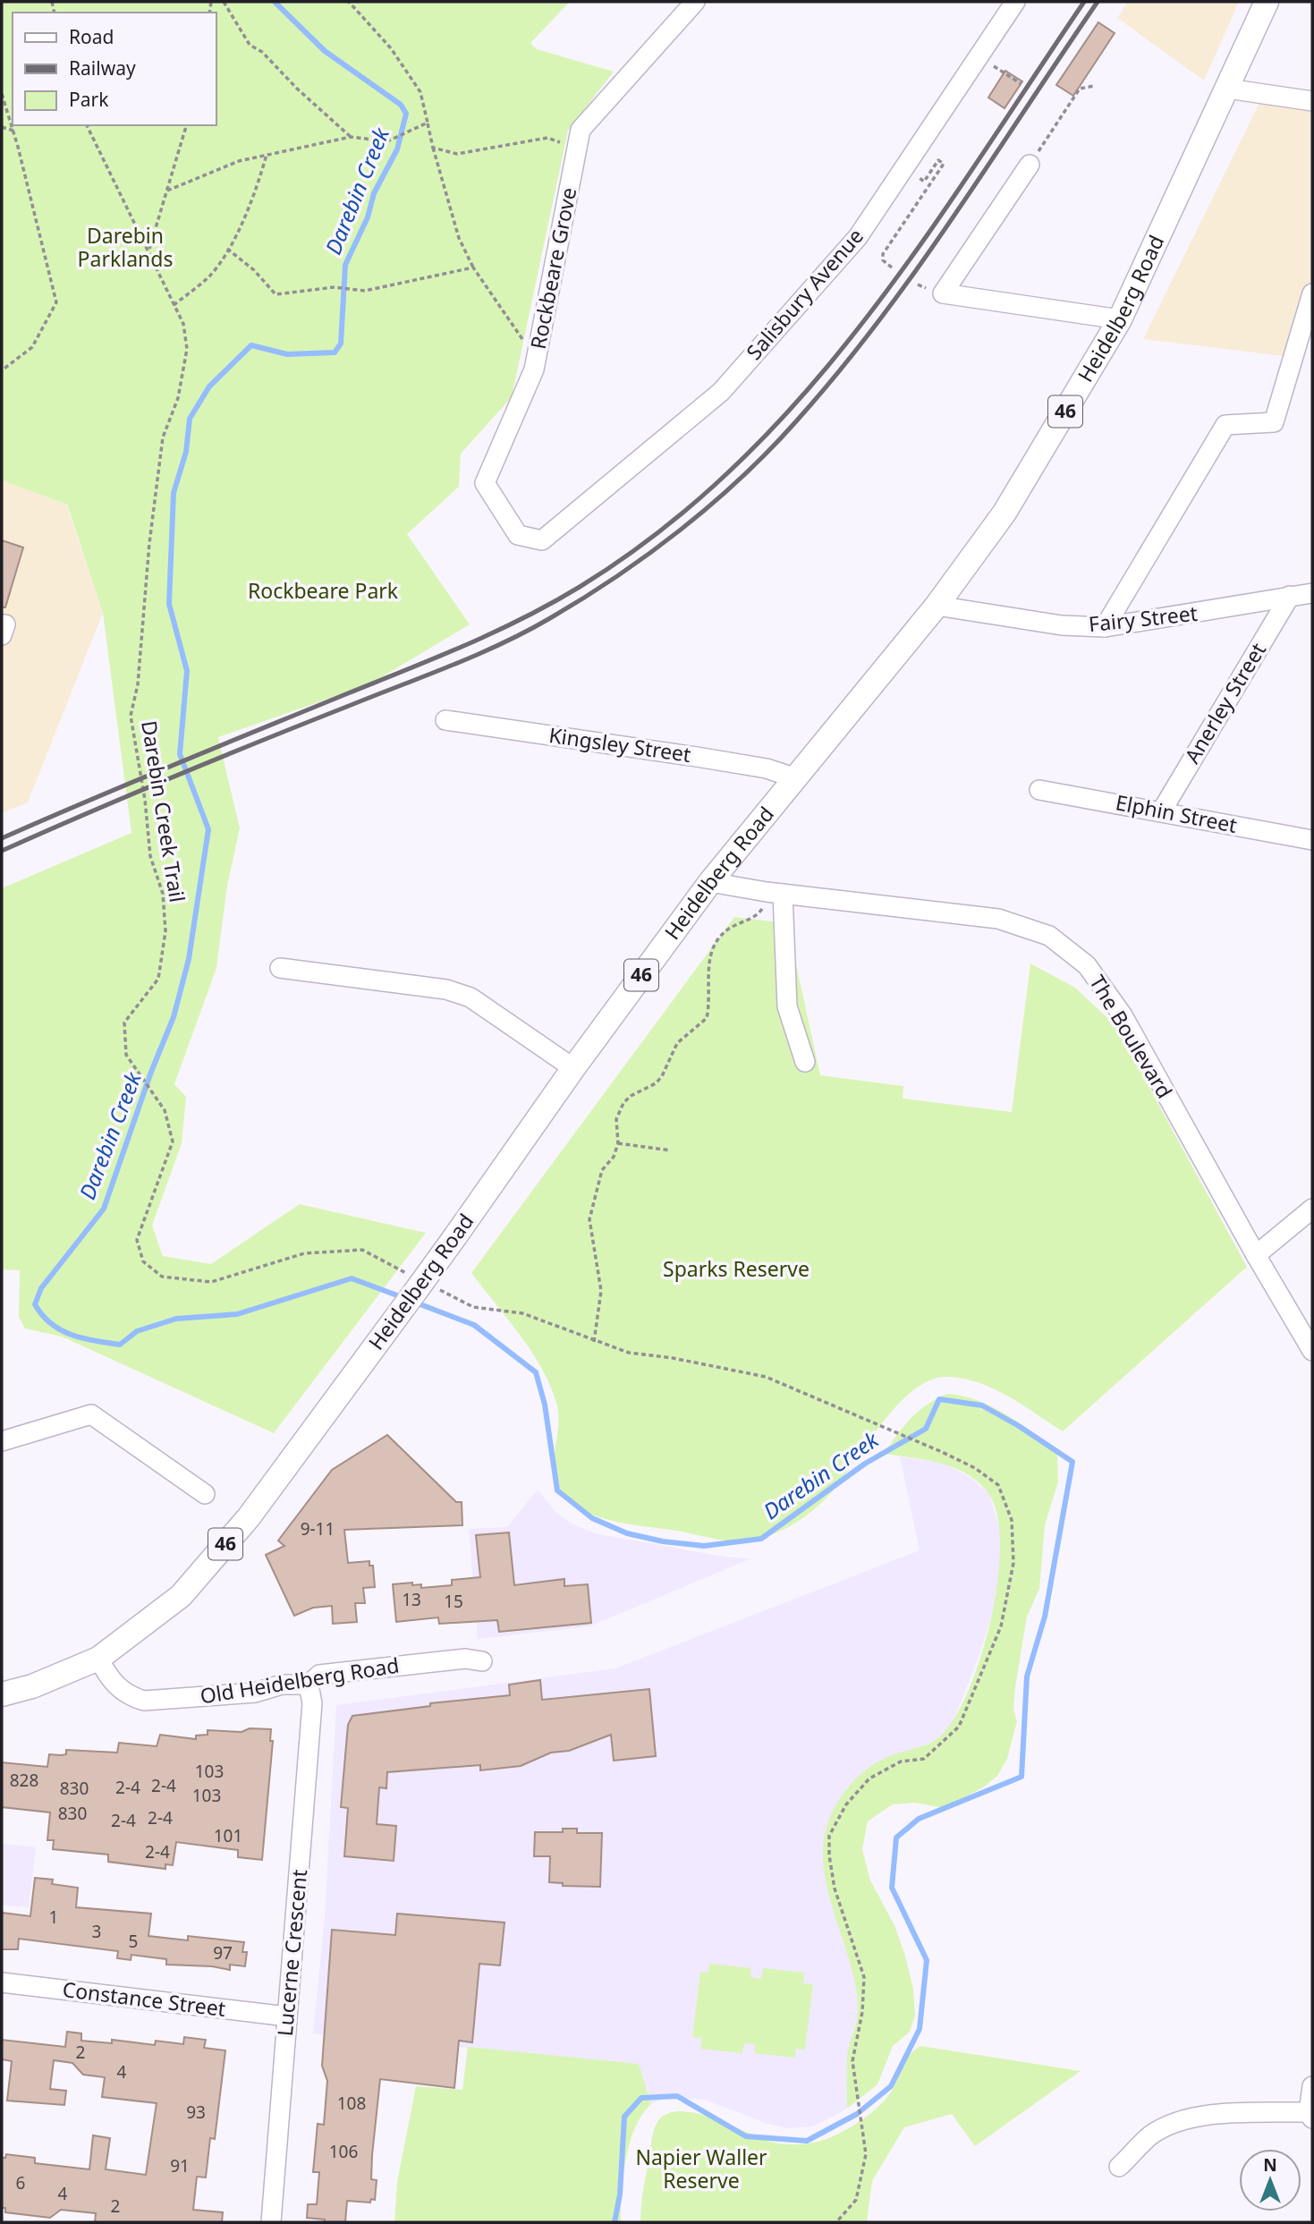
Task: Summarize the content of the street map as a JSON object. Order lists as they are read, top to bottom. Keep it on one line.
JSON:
{"streets":{"main road":["Heidelberg Road","46"],"street":["Rockbeare Grove","Salisbury Avenue","Fairy Street","Anerley Street","Kingsley Street","Elphin Street","The Boulevard","Old Heidelberg Road","Lucerne Crescent","Constance Street"],"path":["Darebin Creek Trail"]},"crossings":[["Rockbeare Grove","Salisbury Avenue"],["Heidelberg Road","Fairy Street"],["Heidelberg Road","Kingsley Street"],["Heidelberg Road","The Boulevard"],["Heidelberg Road","Old Heidelberg Road"],["Fairy Street","Anerley Street"],["Anerley Street","Elphin Street"],["Old Heidelberg Road","Lucerne Crescent"],["Lucerne Crescent","Constance Street"]],"water":["Darebin Creek"],"parks":["Darebin Parklands","Rockbeare Park","Sparks Reserve","Napier Waller Reserve"],"house_numbers":["9-11","13","15","103","828","2-4","2-4","830","103","830","2-4","2-4","101","2-4","1","3","5","97","2","4","108","93","106","91","6","4","2"],"legend":["Road","Railway","Park"],"north":"top"}
